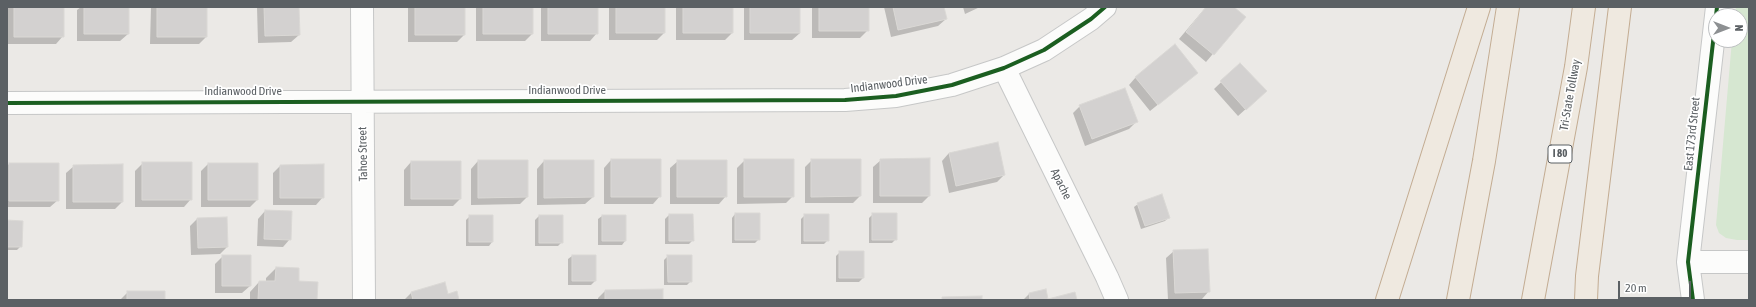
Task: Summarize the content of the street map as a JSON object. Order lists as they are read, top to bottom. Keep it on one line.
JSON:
{"streets":{"highway":["Tri-State Tollway","I 80"],"street":["Indianwood Drive","East 173rd Street","Tahoe Street","Apache"]},"crossings":[["Indianwood Drive","Tahoe Street"],["Indianwood Drive","Apache"]],"scale_bar":"20 m","north":"right"}
